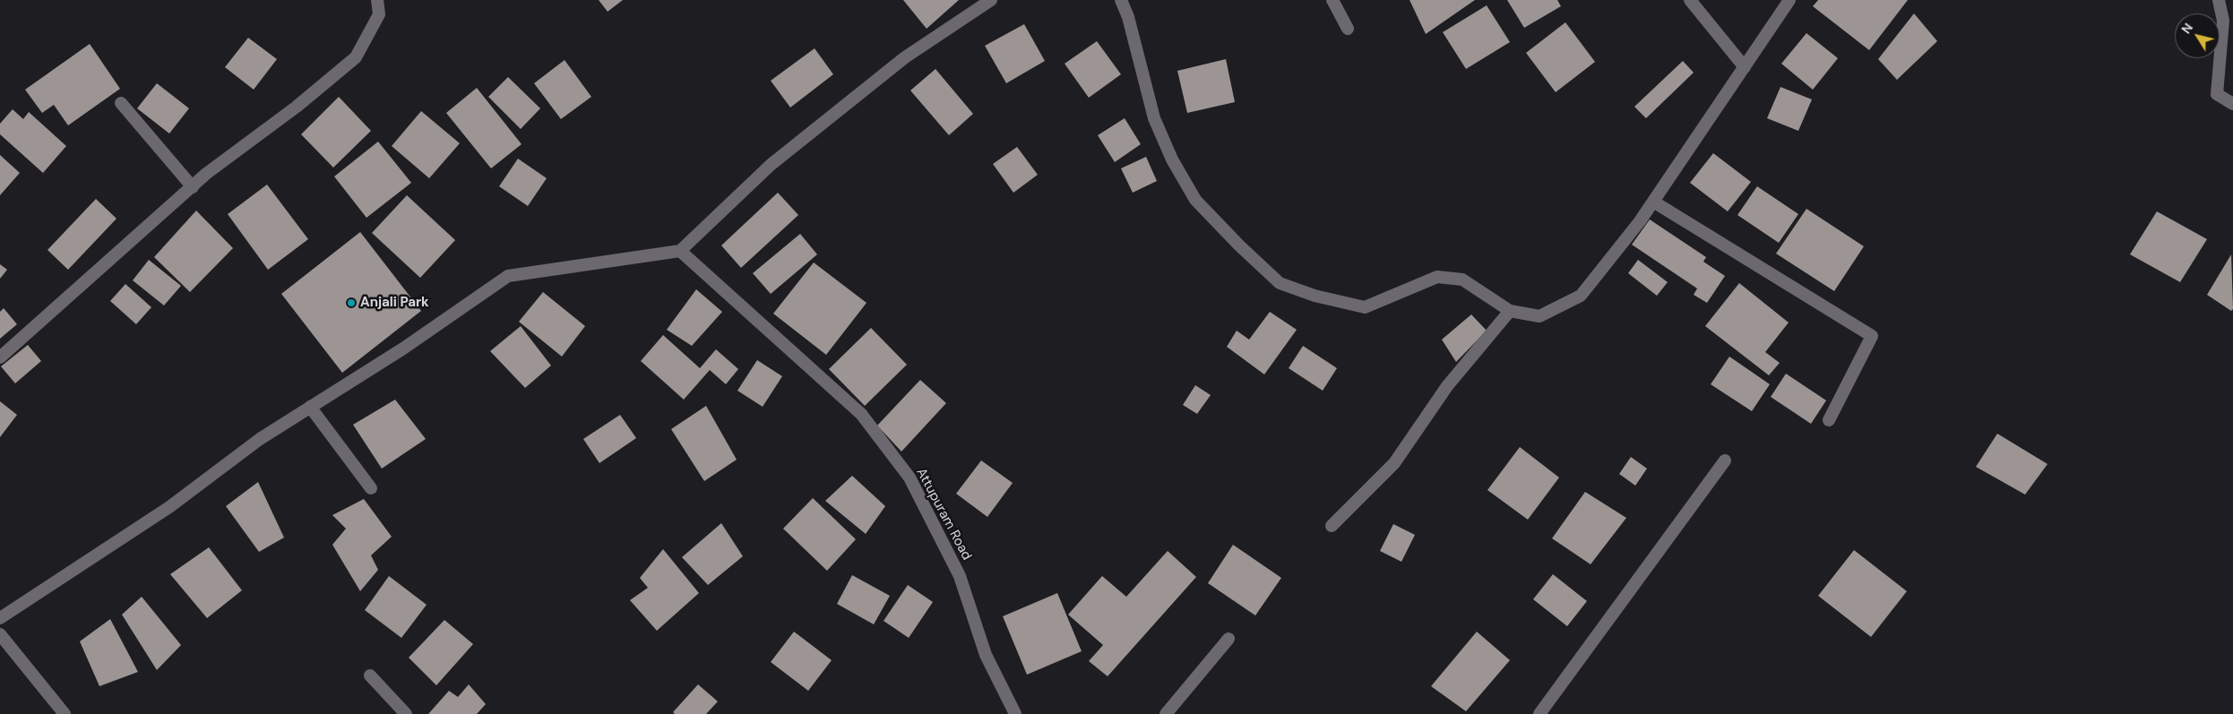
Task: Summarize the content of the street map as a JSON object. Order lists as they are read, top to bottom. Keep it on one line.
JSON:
{"streets":{"street":["Attupuram Road"]},"places":["Anjali Park"],"north":"top left"}
